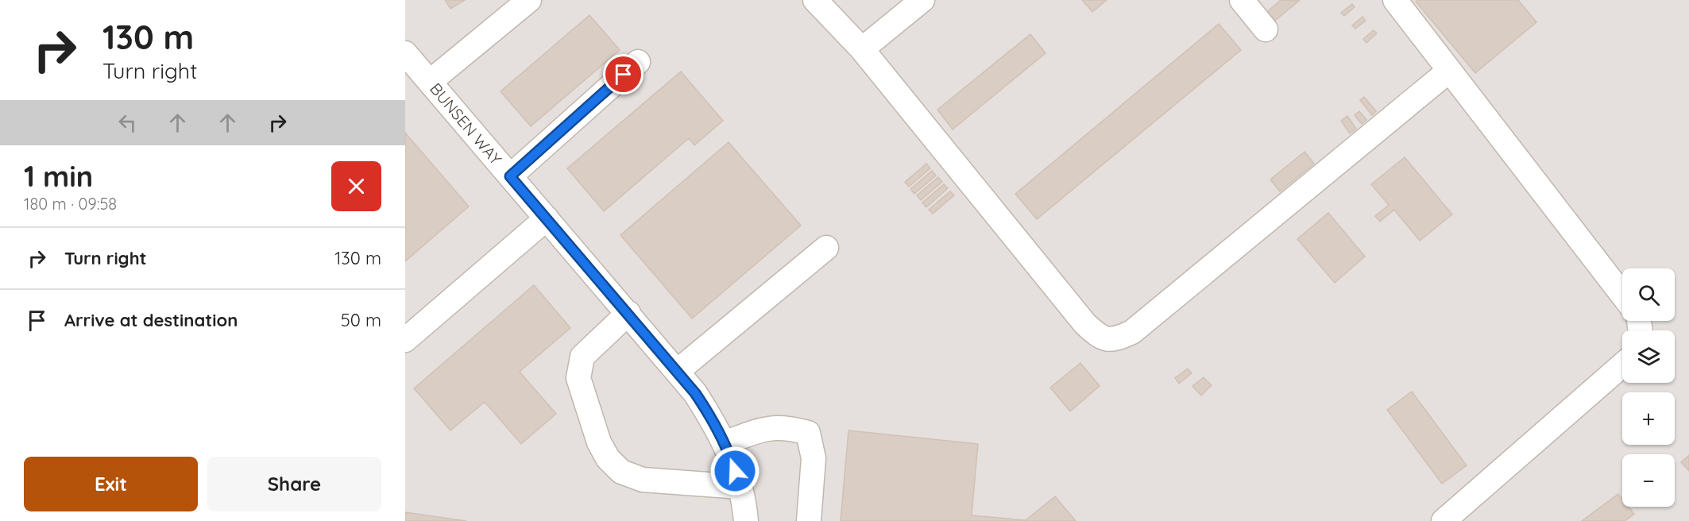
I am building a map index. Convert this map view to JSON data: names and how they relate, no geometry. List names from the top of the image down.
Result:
{
  "streets": {
    "street": ["BUNSEN WAY"]
  },
  "page": {
    "turn": ["130 m", "Turn right"],
    "heading": ["1 min", "180 m · 09:58"],
    "list": [
      {
        "name": "Turn right",
        "value": "130 m"
      },
      {
        "name": "Arrive at destination",
        "value": "50 m"
      }
    ],
    "map_buttons": ["+", "−"],
    "buttons": ["Exit", "Share"]
  }
}
